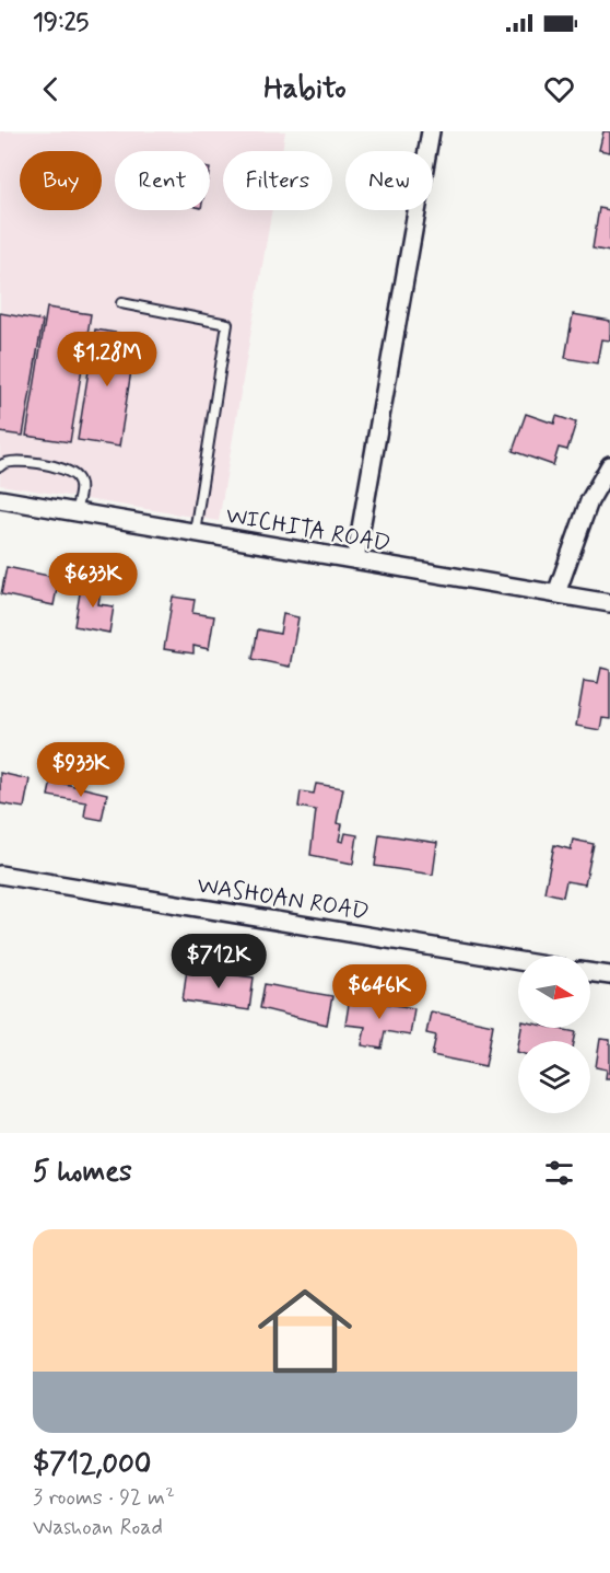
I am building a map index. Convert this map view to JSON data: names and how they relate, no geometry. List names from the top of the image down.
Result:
{
  "streets": {
    "street": ["WICHITA ROAD", "WASHOAN ROAD"]
  },
  "north": "right",
  "page": {
    "status": "19:25",
    "header": "Habito",
    "chip": [
      "Buy",
      "Rent",
      "Filters",
      "New"
    ],
    "price": [
      "$1.28M",
      "$633K",
      "$933K",
      "$712K",
      "$646K"
    ],
    "heading": "5 homes",
    "list": [
      {
        "name": "$712,000",
        "note": "3 rooms · 92 m² · Washoan Road"
      }
    ]
  }
}
